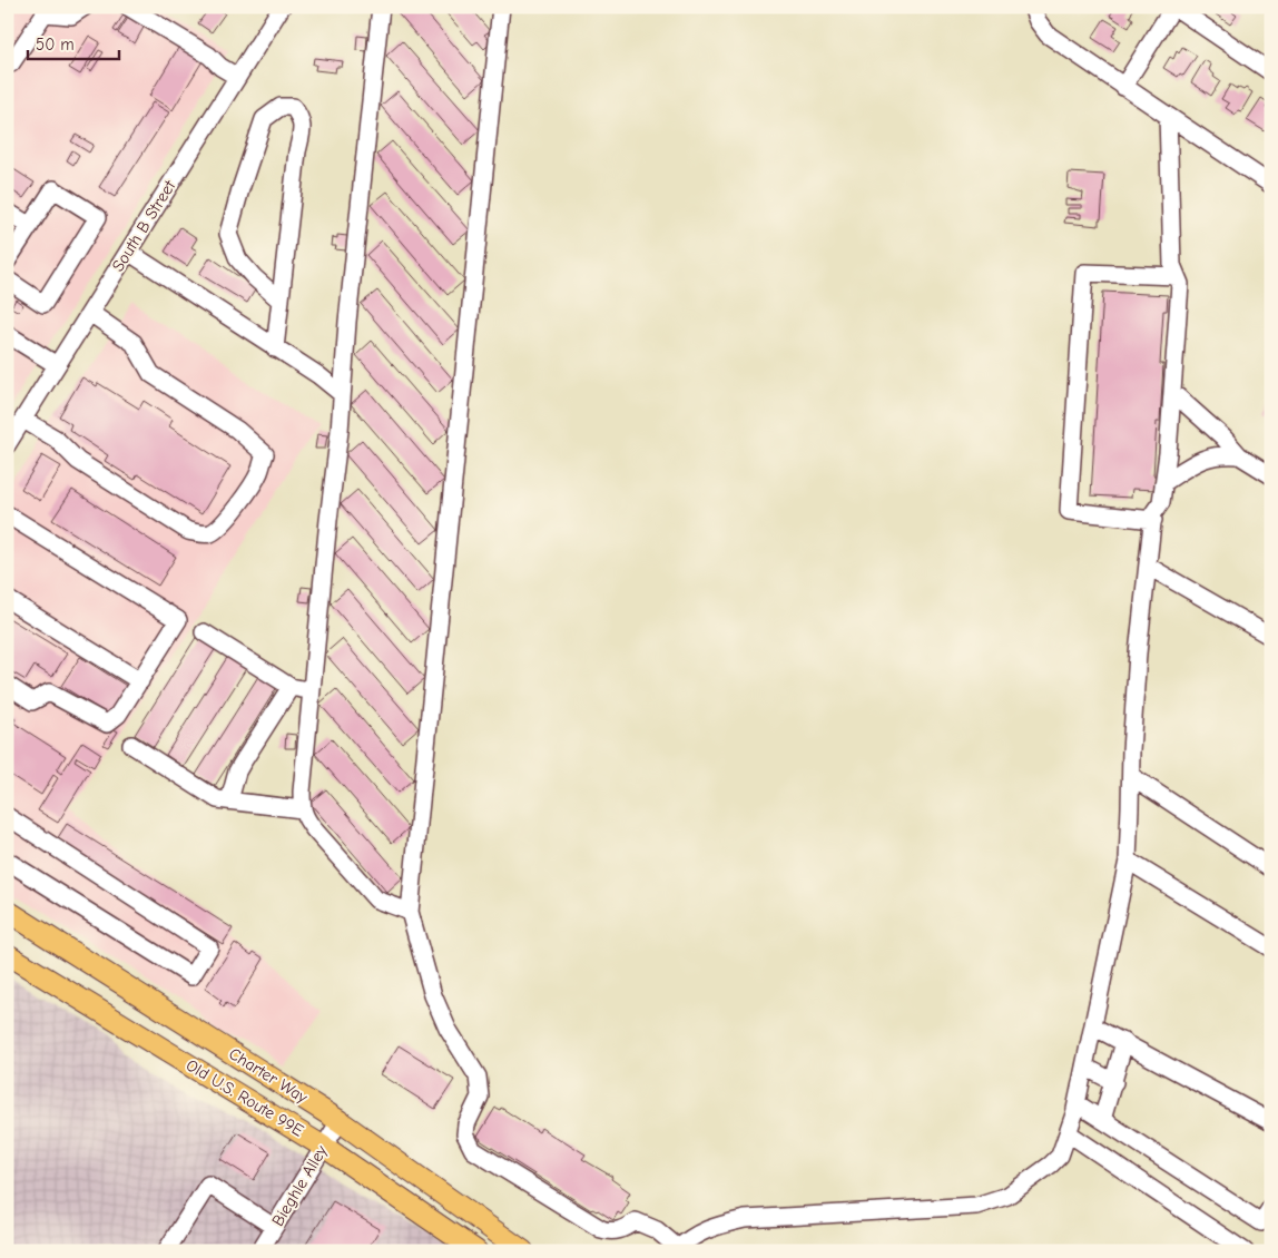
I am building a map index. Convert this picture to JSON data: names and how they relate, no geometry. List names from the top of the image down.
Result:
{
  "streets": {
    "main road": ["Charter Way", "Old U.S. Route 99E"],
    "street": ["South B Street", "Bieghle Alley"]
  },
  "crossings": [
    ["Charter Way", "Bieghle Alley"],
    ["Old U.S. Route 99E", "Bieghle Alley"]
  ],
  "scale_bar": "50 m"
}
